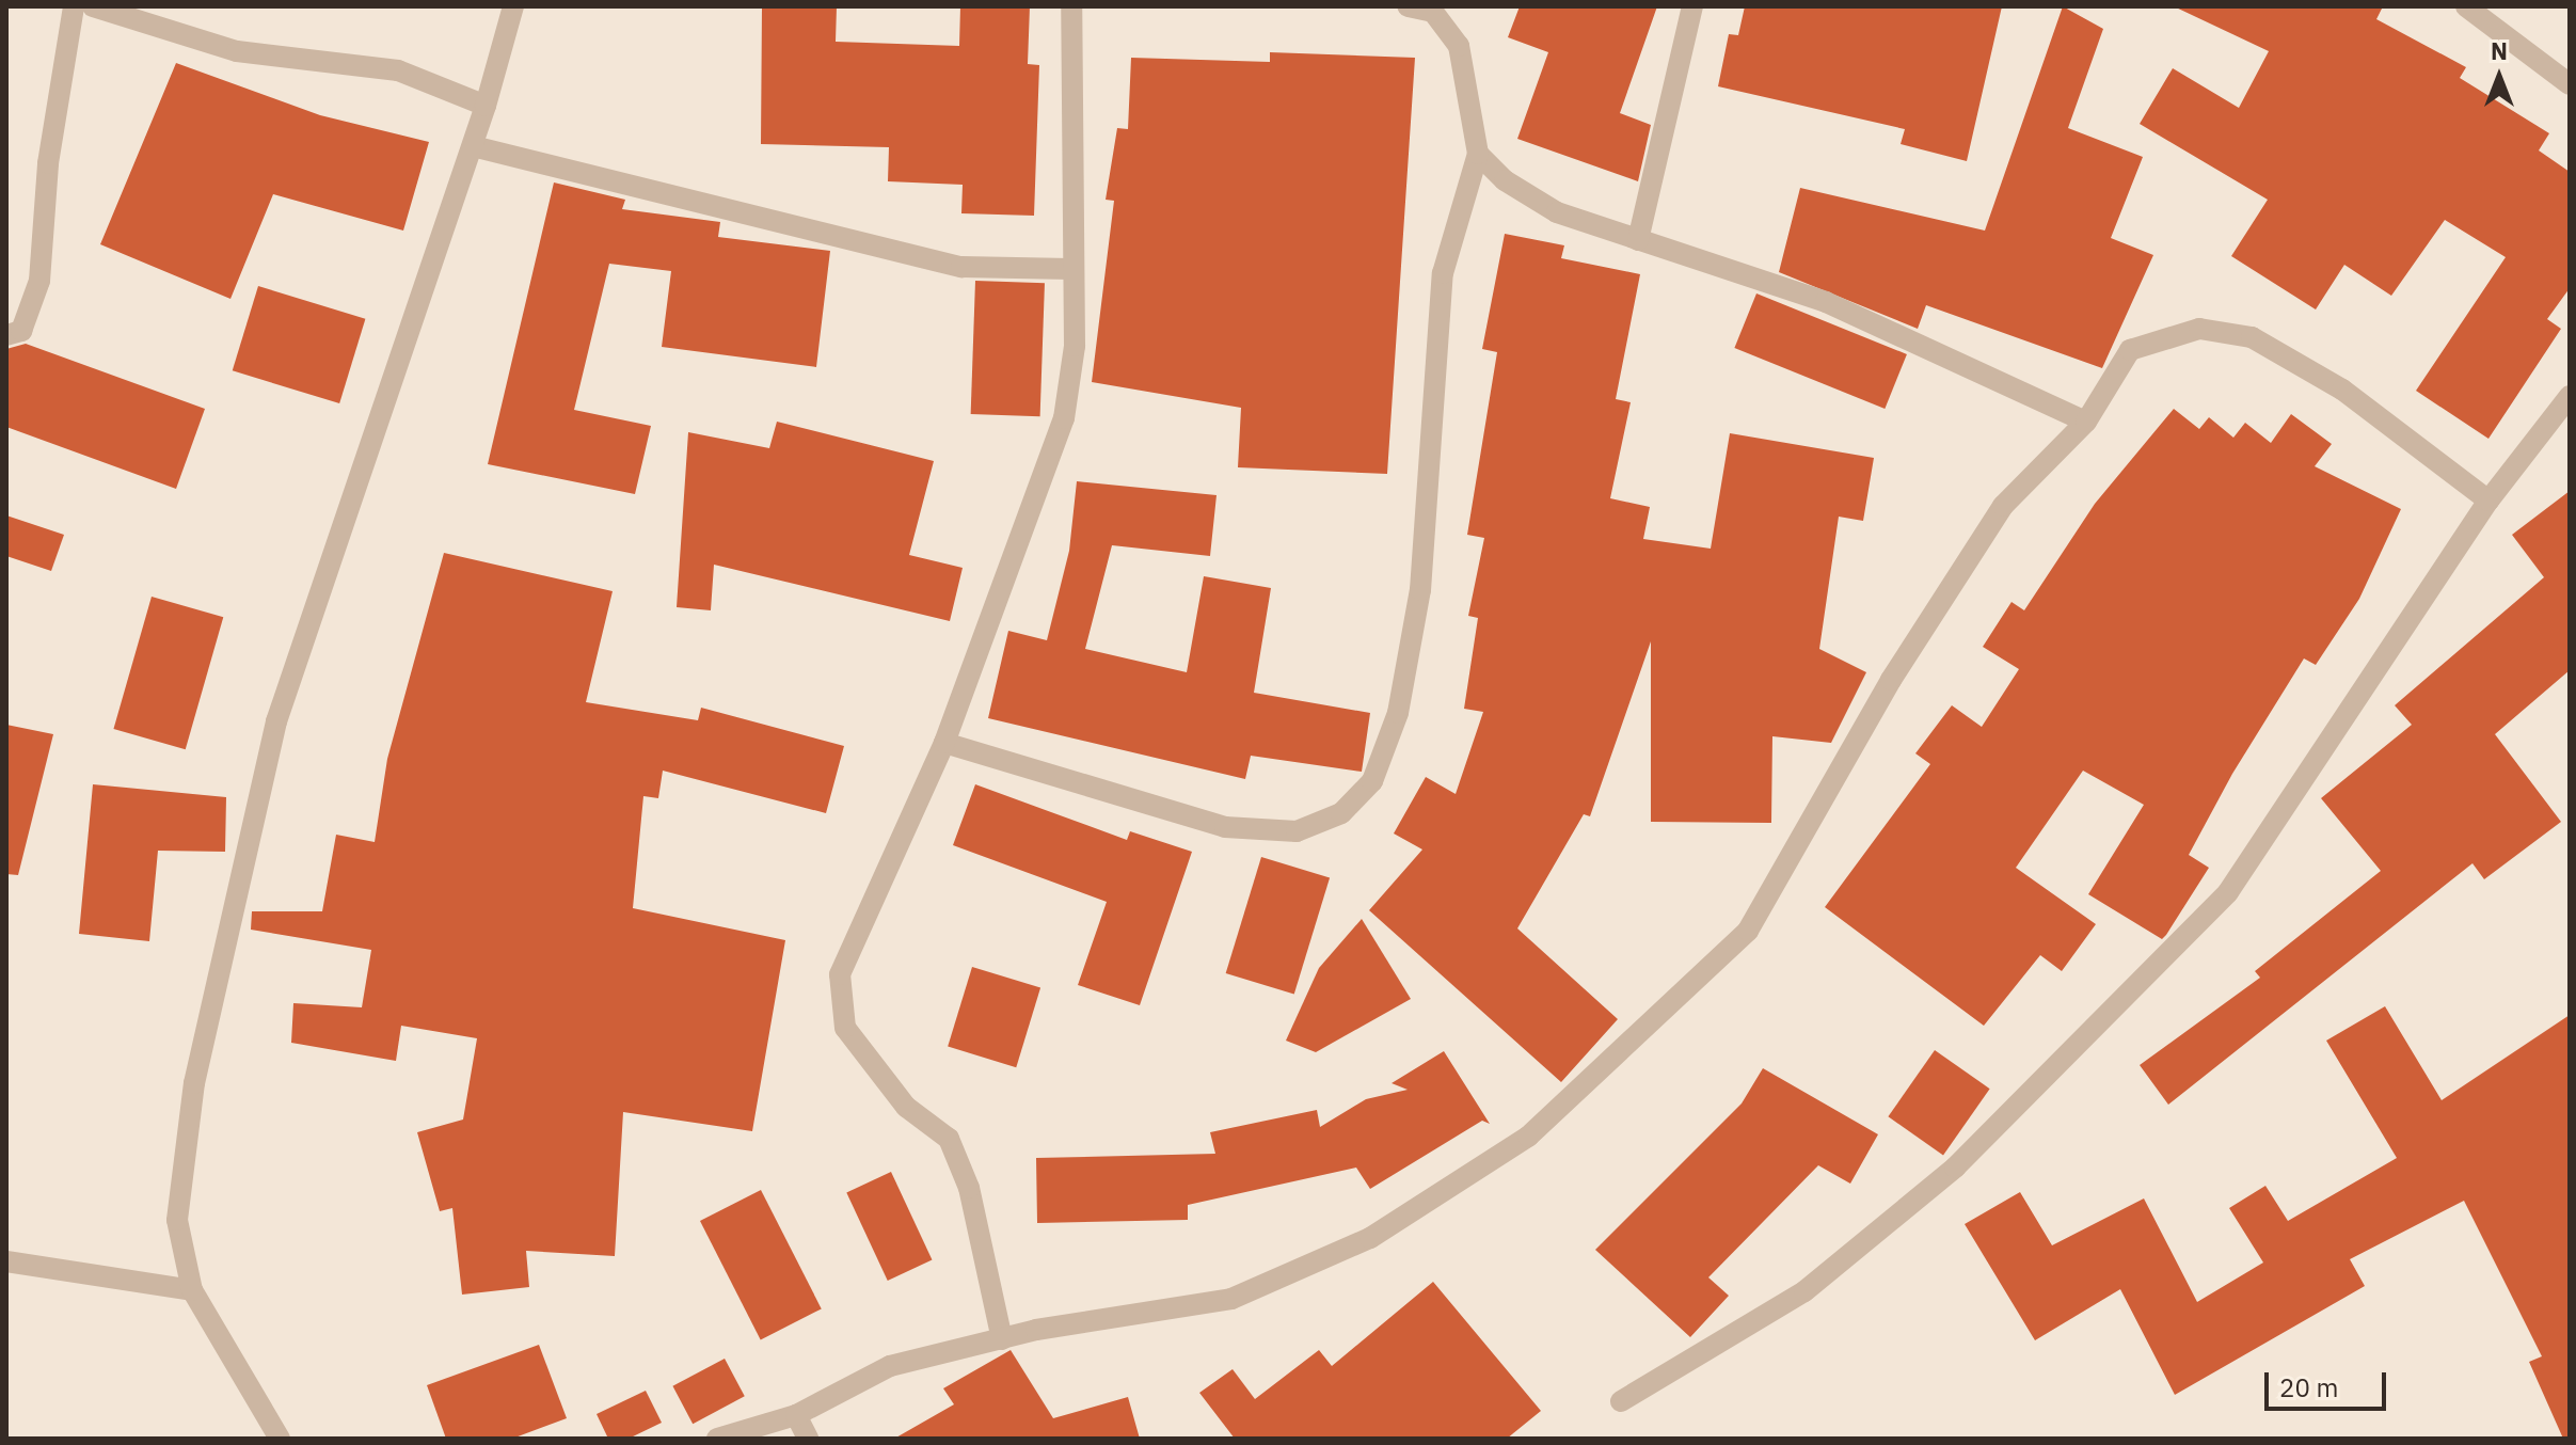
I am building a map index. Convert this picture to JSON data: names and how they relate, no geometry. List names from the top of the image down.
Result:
{
  "scale_bar": "20 m",
  "north": "top"
}
